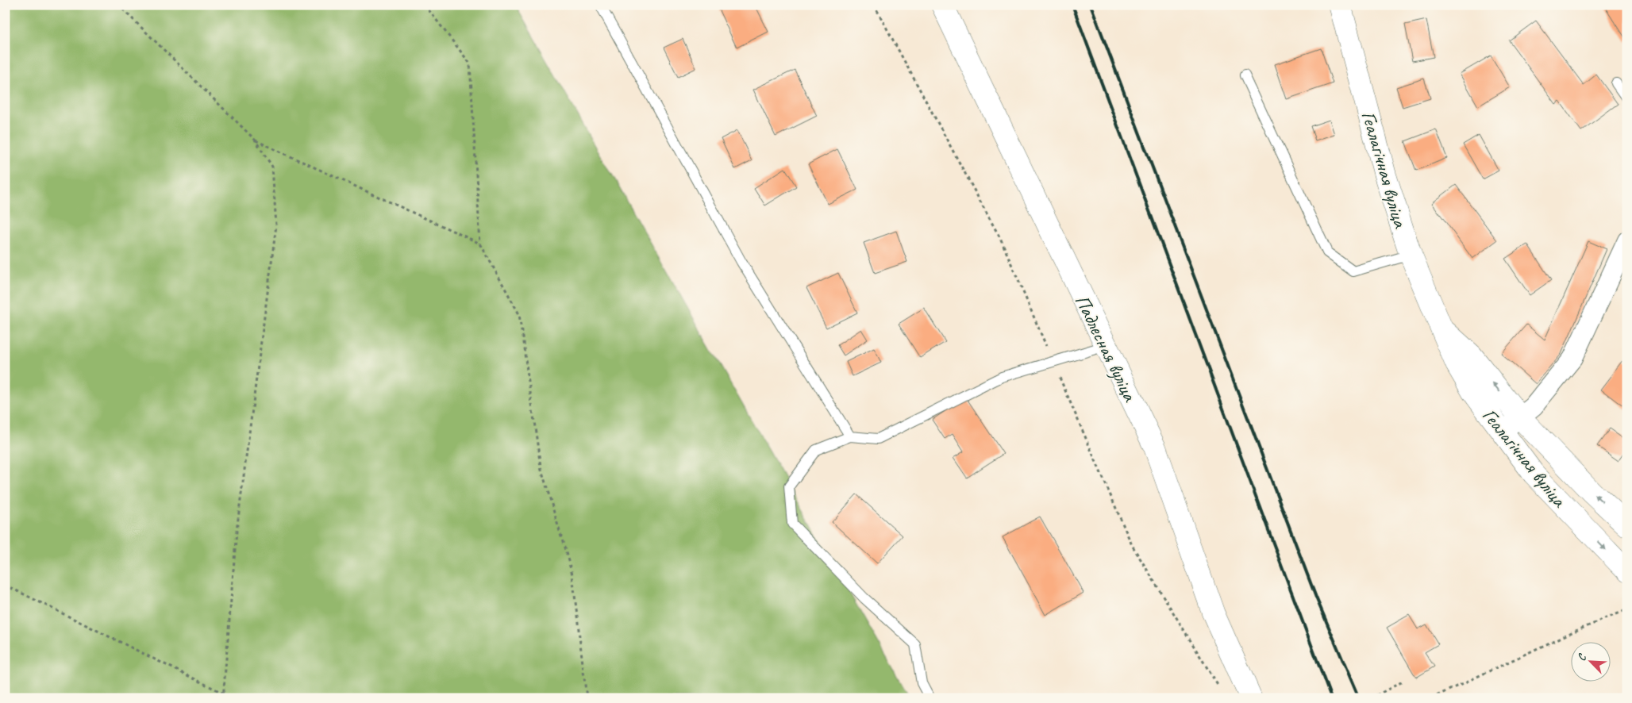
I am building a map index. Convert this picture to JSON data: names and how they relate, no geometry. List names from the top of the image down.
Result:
{
  "streets": {
    "street": ["Геалагічная вуліца", "Падлесная вуліца"]
  },
  "north": "top left"
}
